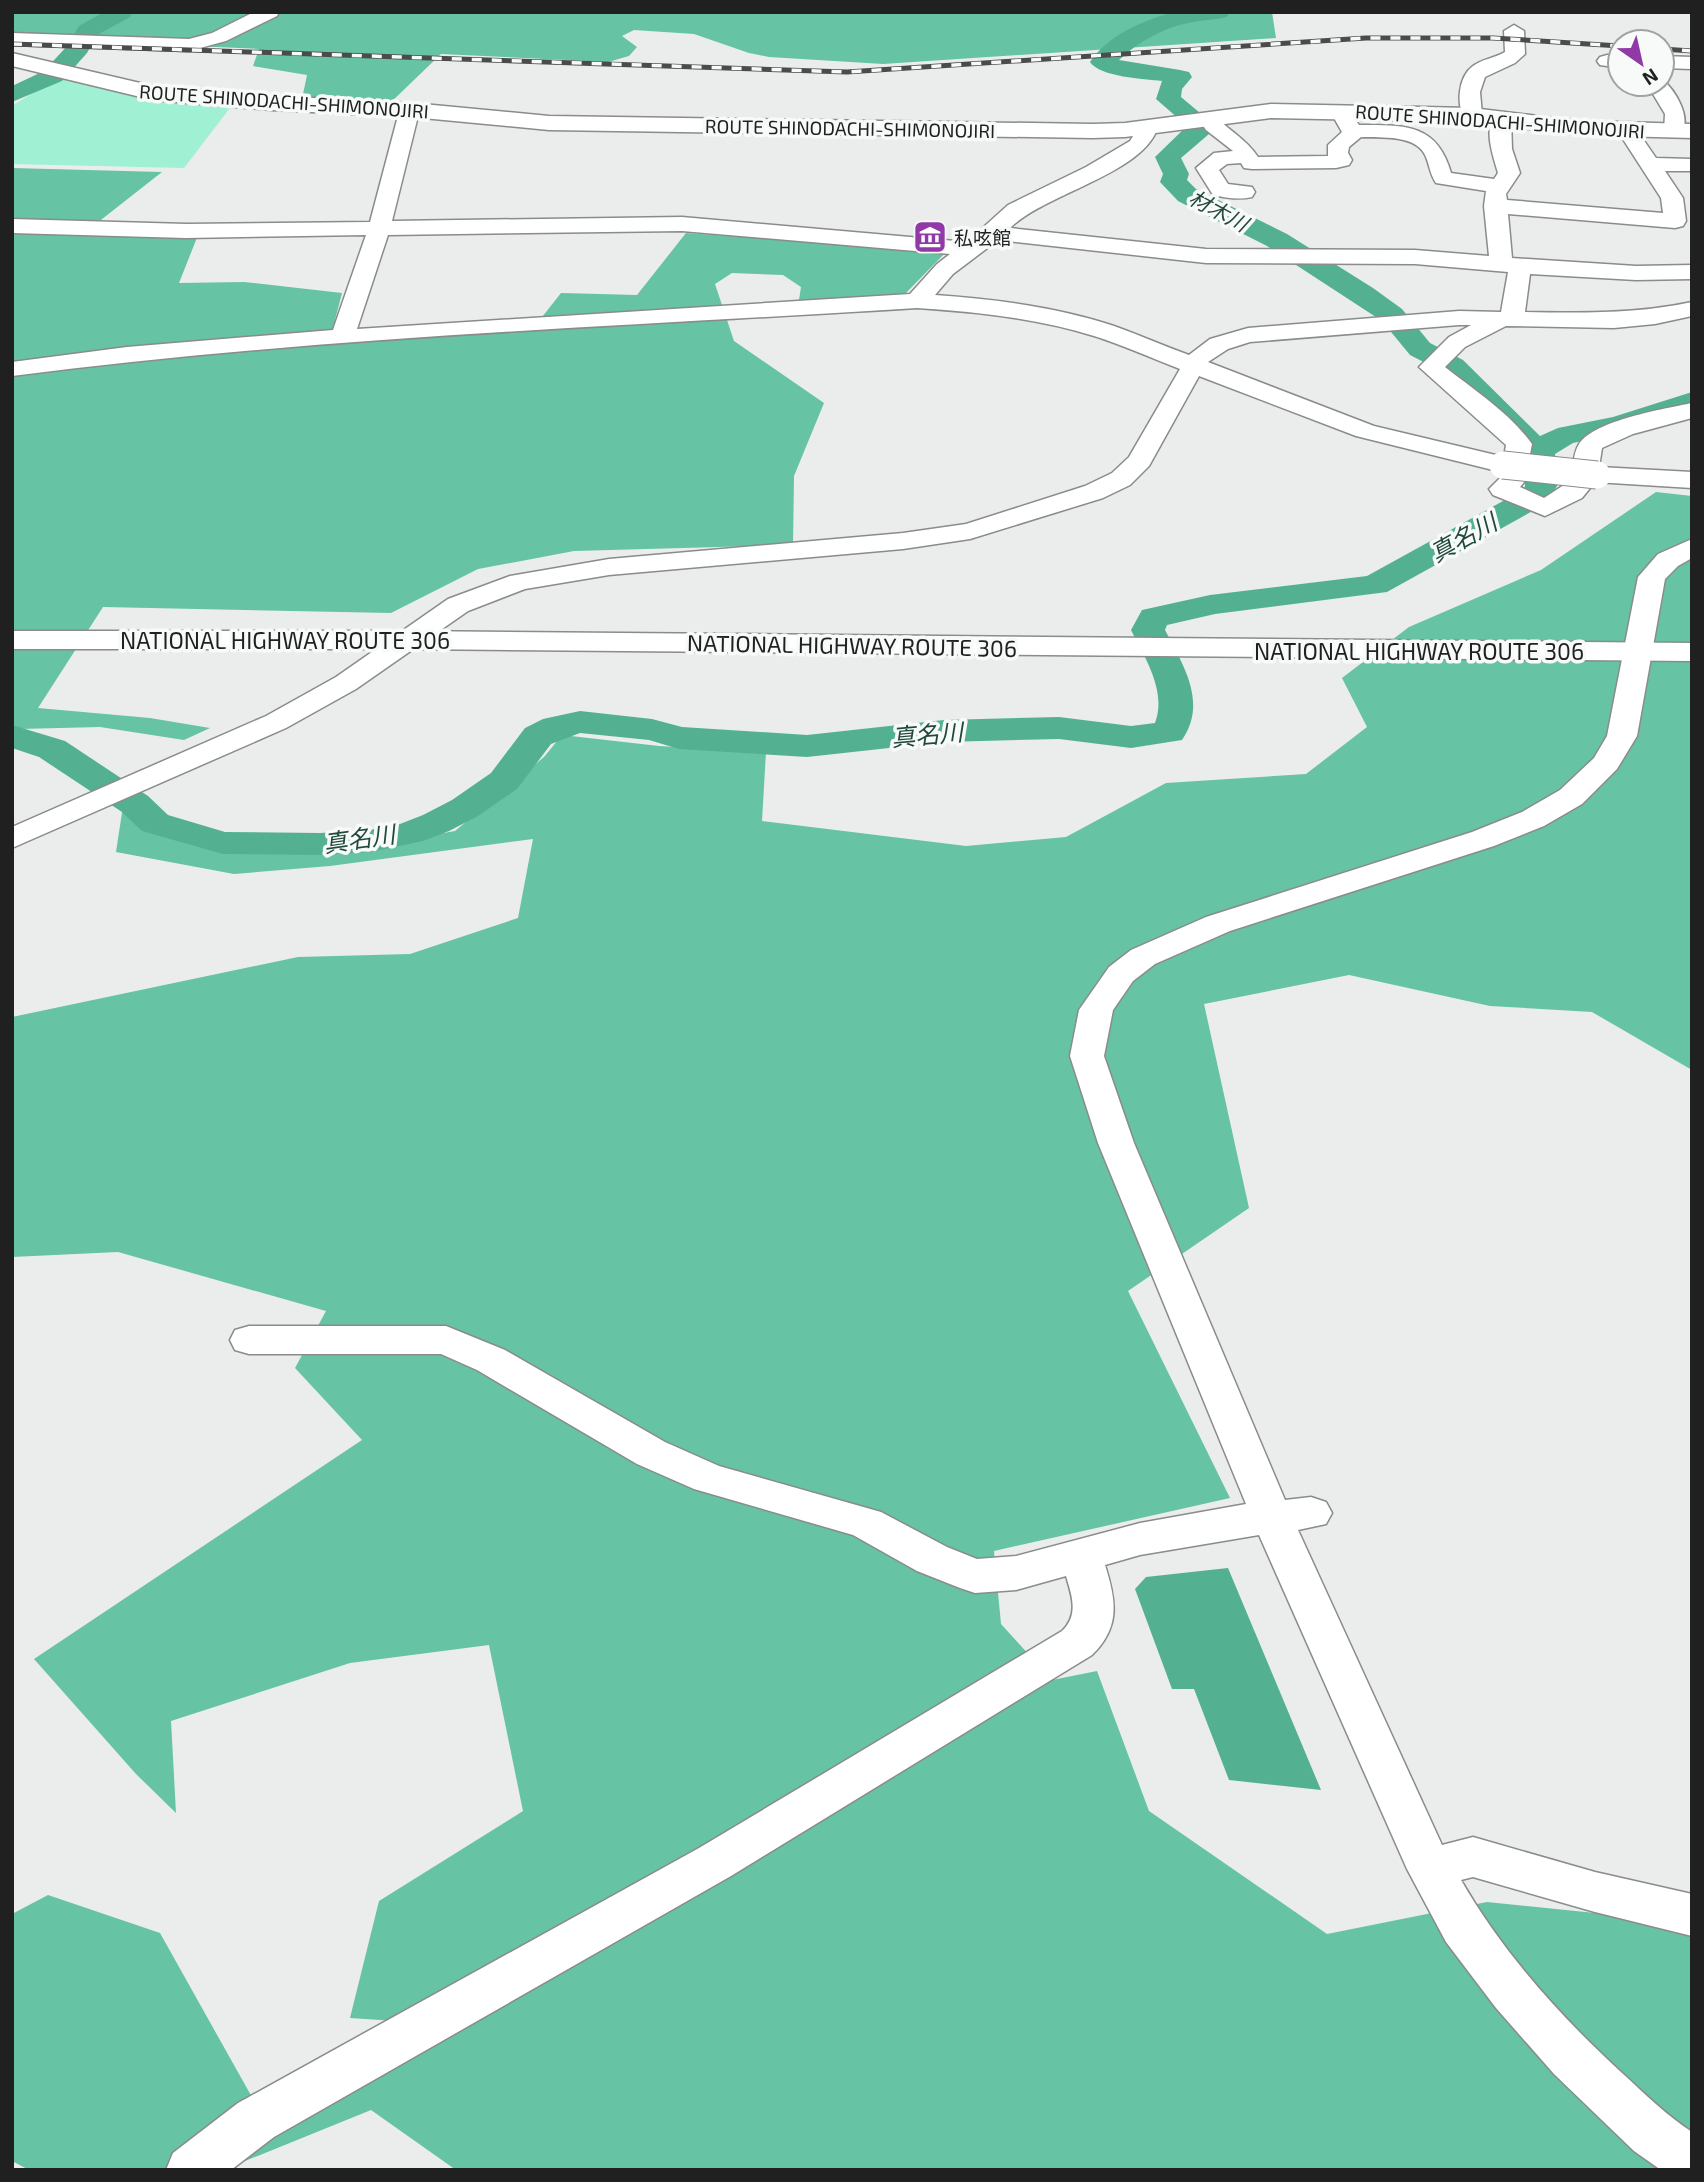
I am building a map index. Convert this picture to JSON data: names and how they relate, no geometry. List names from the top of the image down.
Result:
{
  "streets": {
    "main road": ["ROUTE SHINODACHI-SHIMONOJIRI", "NATIONAL HIGHWAY ROUTE 306"]
  },
  "water": ["材木川", "真名川"],
  "places": {
    "museum": ["私呟館"]
  },
  "north": "bottom right"
}
